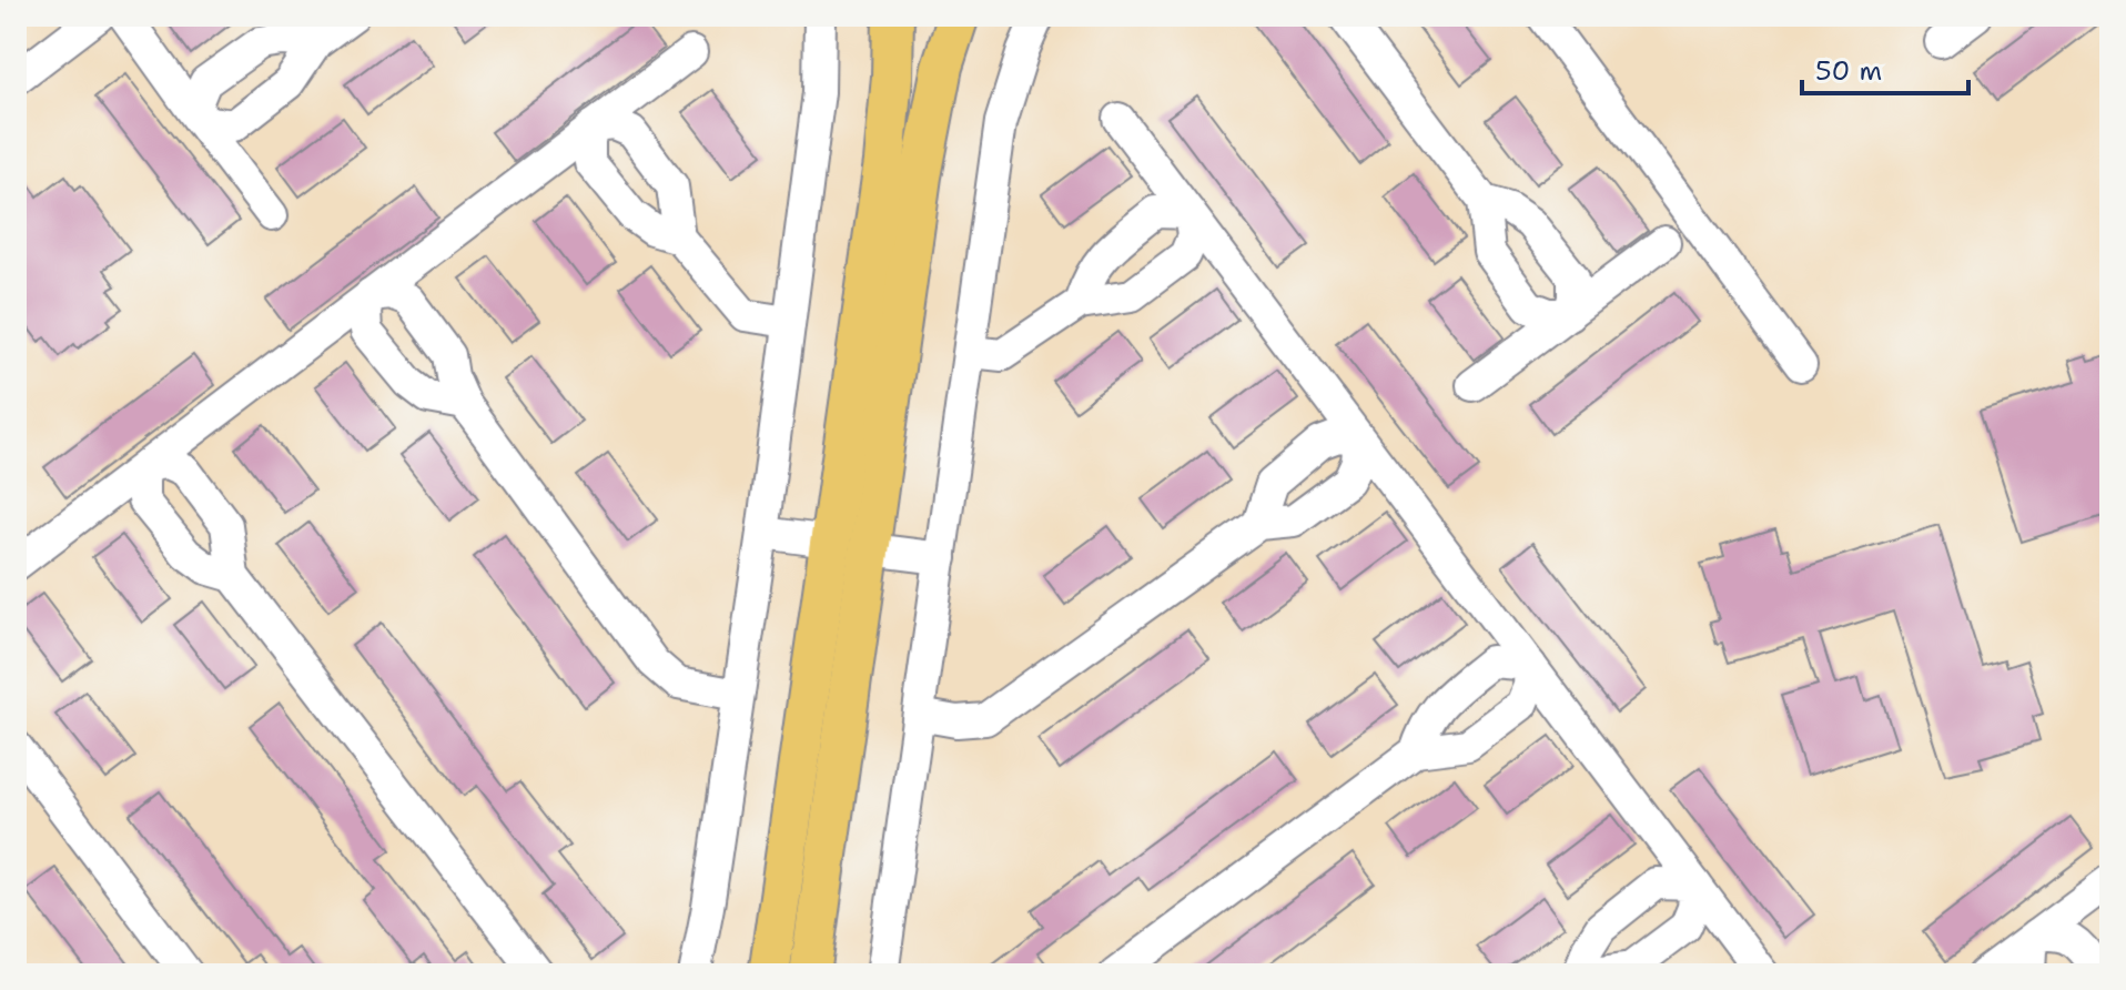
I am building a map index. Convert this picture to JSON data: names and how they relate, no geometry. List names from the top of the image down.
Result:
{
  "scale_bar": "50 m"
}
